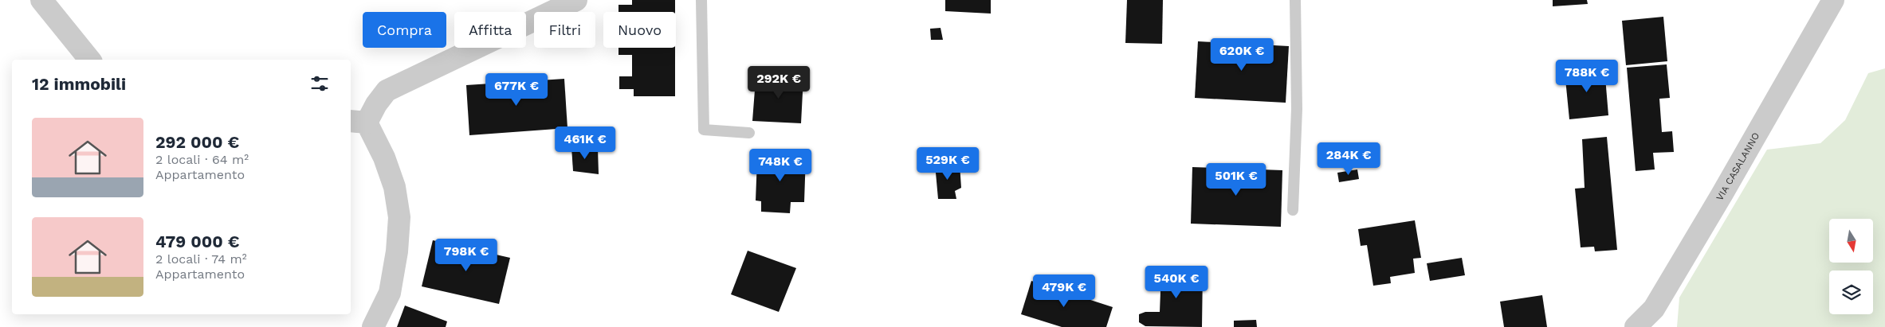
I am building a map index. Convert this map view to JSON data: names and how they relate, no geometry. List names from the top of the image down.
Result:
{
  "streets": {
    "street": ["VIA CASALANNO"]
  },
  "north": "bottom",
  "page": {
    "chip": [
      "Compra",
      "Affitta",
      "Filtri",
      "Nuovo"
    ],
    "price": [
      "620K €",
      "788K €",
      "292K €",
      "677K €",
      "461K €",
      "284K €",
      "529K €",
      "748K €",
      "501K €",
      "798K €",
      "540K €",
      "479K €"
    ],
    "heading": "12 immobili",
    "list": [
      {
        "name": "292 000 €",
        "note": "2 locali · 64 m² · Appartamento"
      },
      {
        "name": "479 000 €",
        "note": "2 locali · 74 m² · Appartamento"
      }
    ]
  }
}
